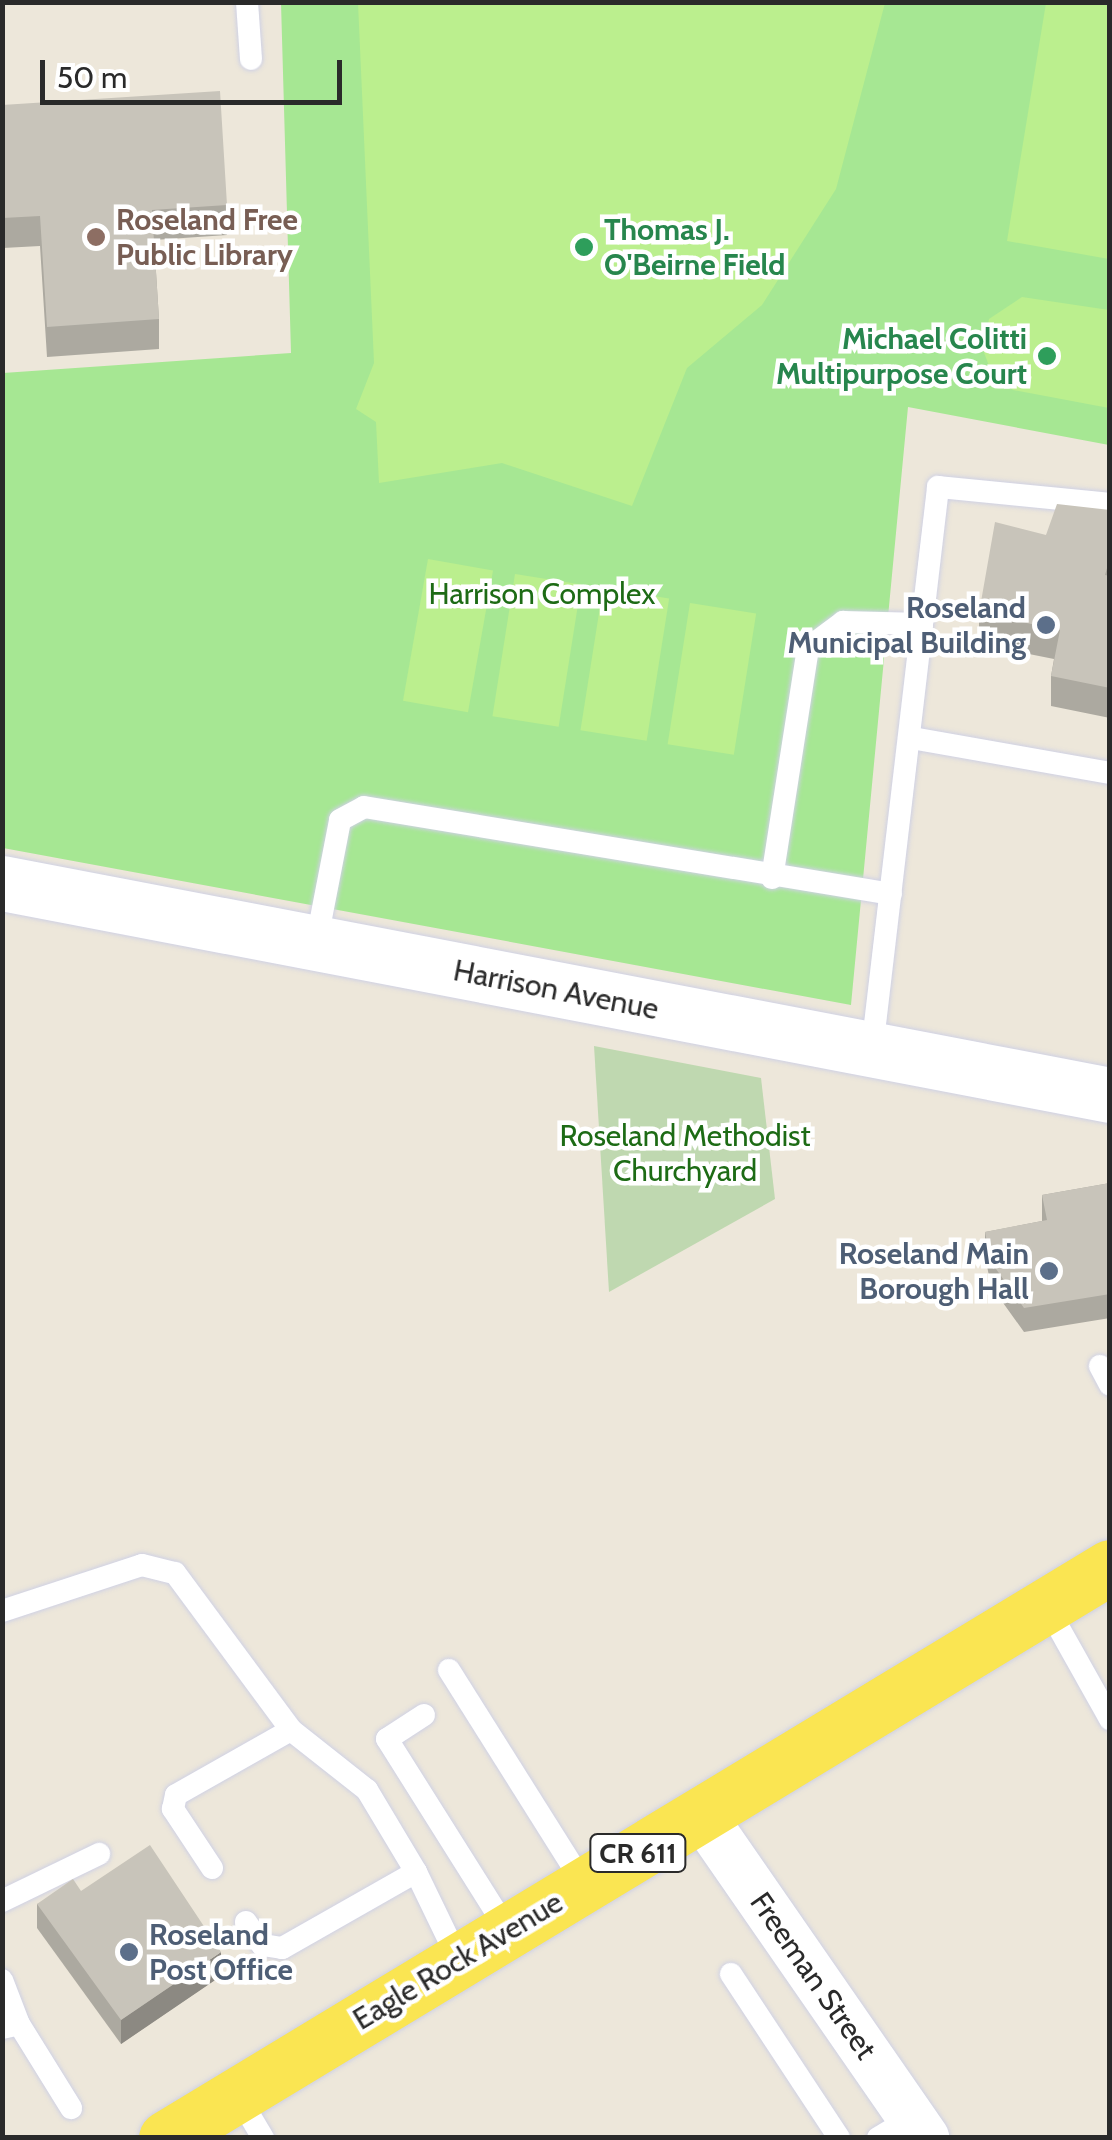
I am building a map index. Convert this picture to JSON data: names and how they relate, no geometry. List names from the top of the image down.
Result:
{
  "streets": {
    "main road": ["CR 611", "Eagle Rock Avenue"],
    "street": ["Harrison Avenue", "Freeman Street"]
  },
  "crossings": [
    ["Eagle Rock Avenue", "Freeman Street"]
  ],
  "parks": ["Harrison Complex", "Roseland Methodist Churchyard"],
  "places": [
    "Roseland Free Public Library",
    "Thomas J. O'Beirne Field",
    "Michael Colitti Multipurpose Court",
    "Roseland Municipal Building",
    "Roseland Main Borough Hall",
    "Roseland Post Office"
  ],
  "scale_bar": "50 m"
}
